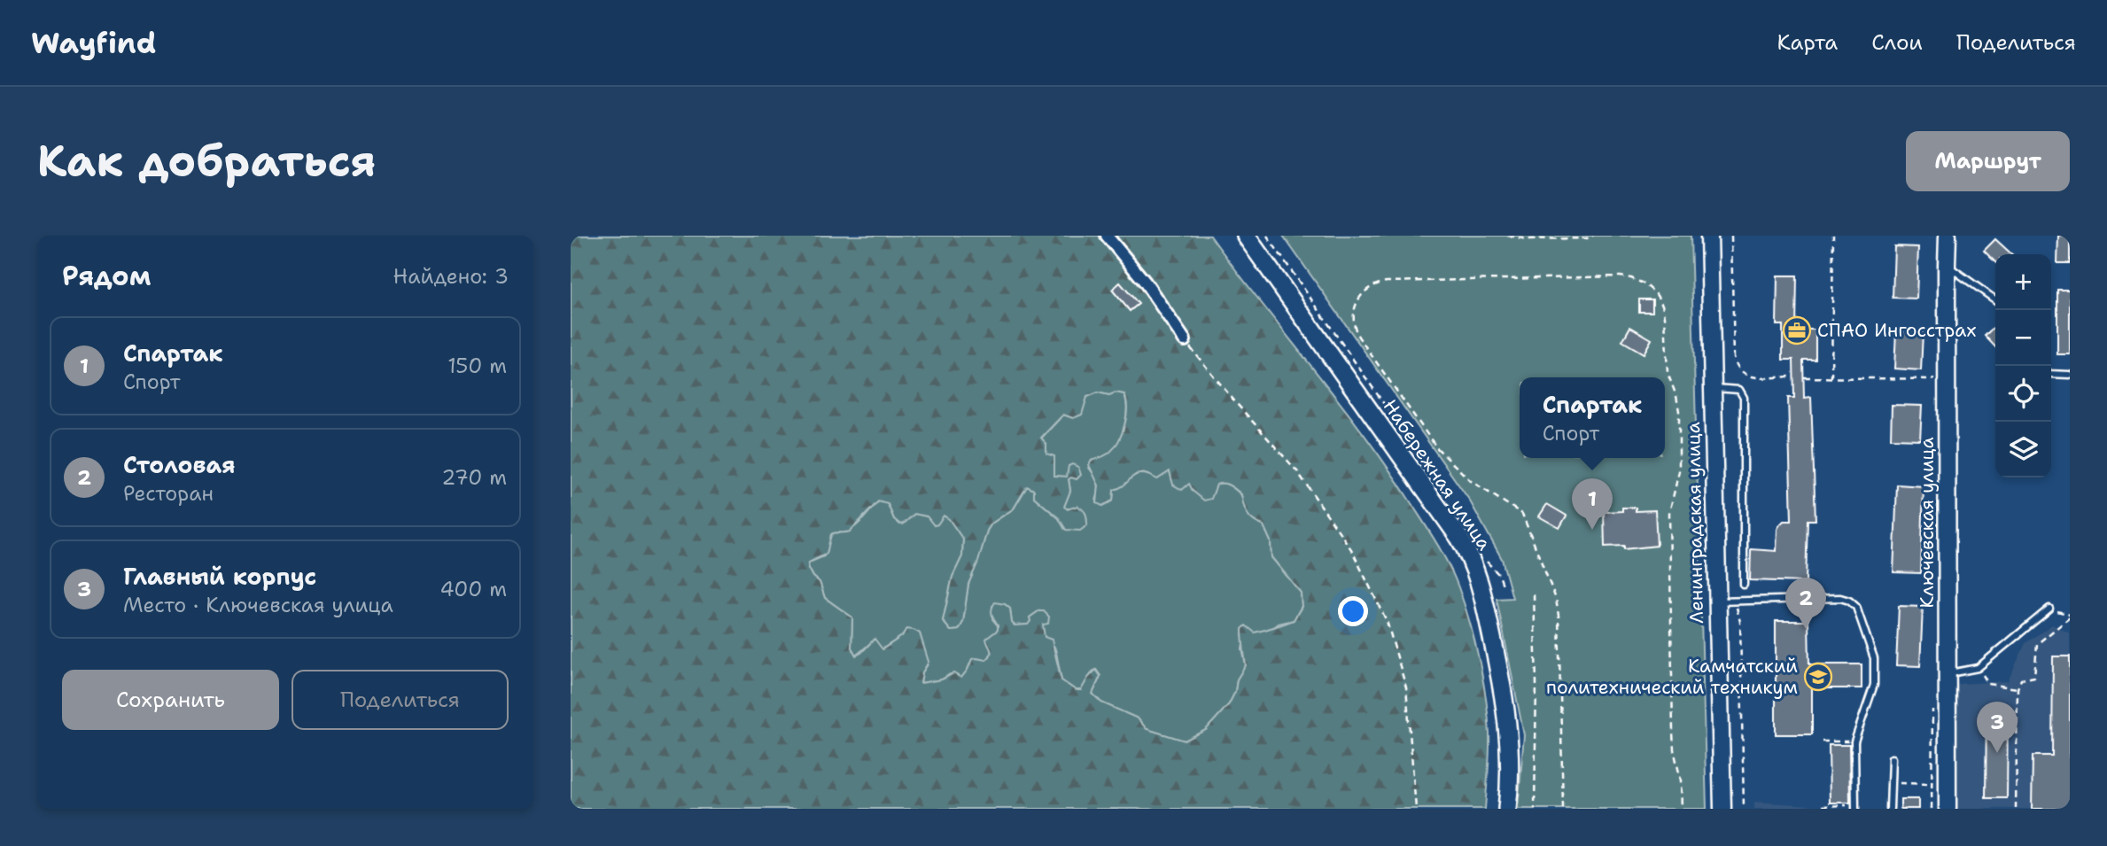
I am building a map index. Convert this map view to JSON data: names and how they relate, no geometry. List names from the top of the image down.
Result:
{
  "streets": {
    "main road": ["Набережная улица", "Ленинградская улица", "Ключевская улица"]
  },
  "places": {
    "office": ["СПАО Ингосстрах"],
    "school or university": ["Камчатский политехнический техникум"]
  },
  "page": {
    "header": "Wayfind",
    "nav": ["Карта", "Слои", "Поделиться"],
    "buttons": [
      "Маршрут",
      ["Сохранить", "Поделиться"]
    ],
    "title": "Как добраться",
    "heading": ["Рядом", "Найдено: 3"],
    "map_buttons": ["+", "−"],
    "list": [
      {
        "mark": "1",
        "name": "Спартак",
        "note": "Спорт",
        "value": "150 m"
      },
      {
        "mark": "2",
        "name": "Столовая",
        "note": "Ресторан",
        "value": "270 m"
      },
      {
        "mark": "3",
        "name": "Главный корпус",
        "note": "Место · Ключевская улица",
        "value": "400 m"
      }
    ],
    "popup": ["Спартак", "Спорт"],
    "pins": ["1", "2", "3"]
  }
}
